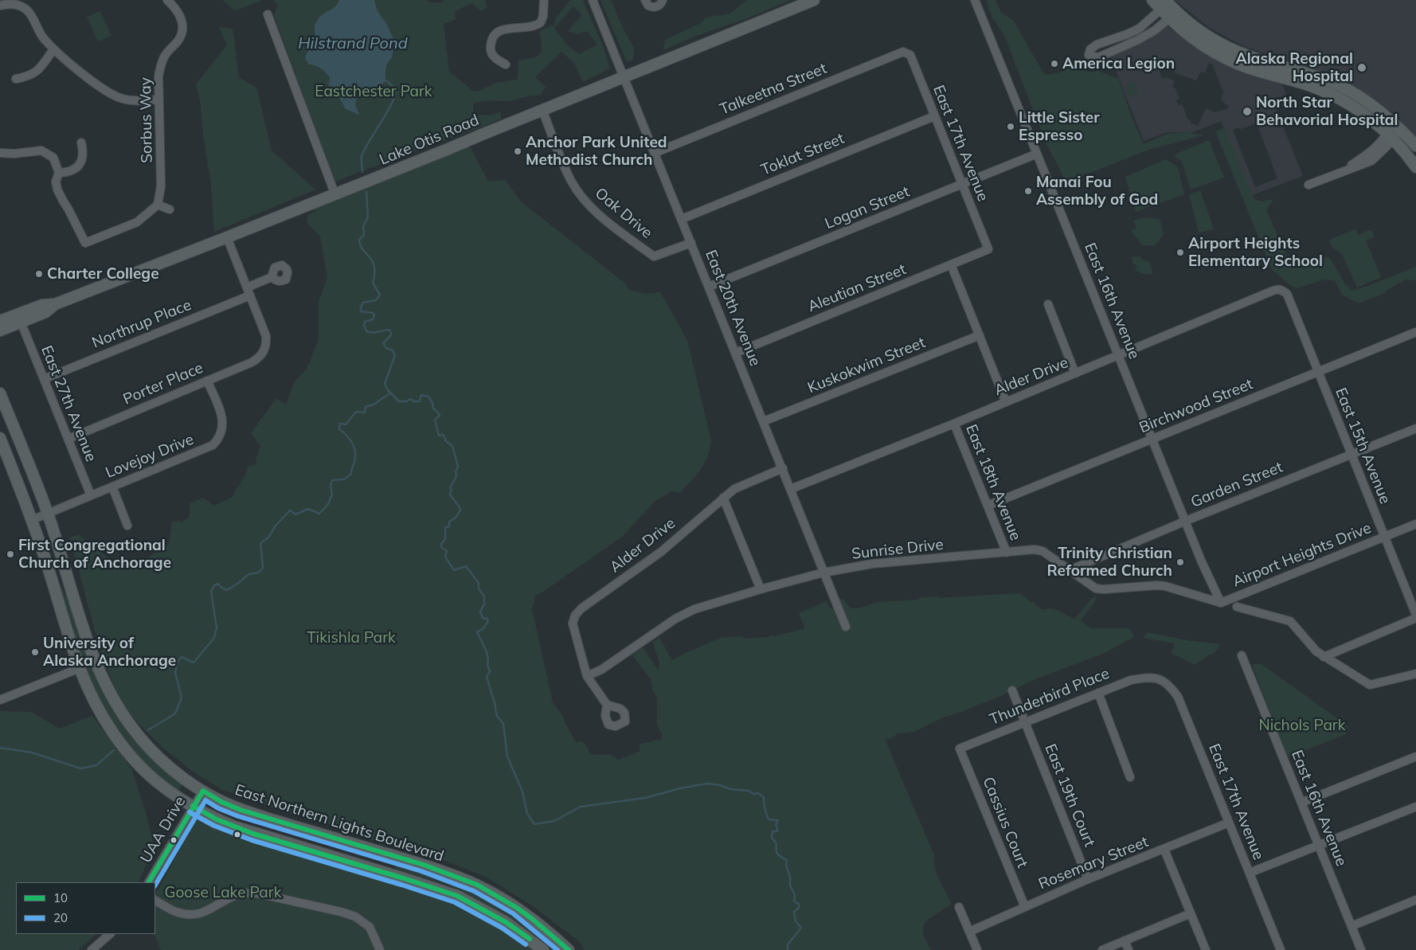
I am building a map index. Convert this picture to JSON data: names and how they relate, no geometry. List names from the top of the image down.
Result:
{
  "streets": {
    "main road": ["Lake Otis Road", "East Northern Lights Boulevard"],
    "street": [
      "Talkeetna Street",
      "Sorbus Way",
      "East 17th Avenue",
      "Toklat Street",
      "Logan Street",
      "Oak Drive",
      "Aleutian Street",
      "East 16th Avenue",
      "East 20th Avenue",
      "Northrup Place",
      "Kuskokwim Street",
      "Alder Drive",
      "Porter Place",
      "East 27th Avenue",
      "Birchwood Street",
      "East 15th Avenue",
      "Lovejoy Drive",
      "East 18th Avenue",
      "Garden Street",
      "Sunrise Drive",
      "Airport Heights Drive",
      "Thunderbird Place",
      "East 19th Court",
      "Cassius Court",
      "UAA Drive",
      "Rosemary Street"
    ]
  },
  "crossings": [
    ["Talkeetna Street", "East 17th Avenue"],
    ["Talkeetna Street", "East 20th Avenue"],
    ["Lake Otis Road", "Oak Drive"],
    ["Lake Otis Road", "East 20th Avenue"],
    ["Lake Otis Road", "East 27th Avenue"],
    ["East 17th Avenue", "Toklat Street"],
    ["East 17th Avenue", "Logan Street"],
    ["East 17th Avenue", "Aleutian Street"],
    ["East 17th Avenue", "Thunderbird Place"],
    ["East 17th Avenue", "Rosemary Street"],
    ["Toklat Street", "East 20th Avenue"],
    ["Logan Street", "East 16th Avenue"],
    ["Logan Street", "East 20th Avenue"],
    ["Oak Drive", "East 20th Avenue"],
    ["Aleutian Street", "East 20th Avenue"],
    ["East 16th Avenue", "Alder Drive"],
    ["East 16th Avenue", "Birchwood Street"],
    ["East 16th Avenue", "Garden Street"],
    ["East 16th Avenue", "Sunrise Drive"],
    ["East 16th Avenue", "Airport Heights Drive"],
    ["East 20th Avenue", "Kuskokwim Street"],
    ["East 20th Avenue", "Alder Drive"],
    ["East 20th Avenue", "Sunrise Drive"],
    ["Northrup Place", "Porter Place"],
    ["Northrup Place", "East 27th Avenue"],
    ["Alder Drive", "East 15th Avenue"],
    ["Alder Drive", "East 18th Avenue"],
    ["Alder Drive", "Sunrise Drive"],
    ["Porter Place", "East 27th Avenue"],
    ["Porter Place", "Lovejoy Drive"],
    ["East 27th Avenue", "Lovejoy Drive"],
    ["Birchwood Street", "East 15th Avenue"],
    ["Birchwood Street", "East 18th Avenue"],
    ["East 15th Avenue", "Garden Street"],
    ["East 15th Avenue", "Airport Heights Drive"],
    ["Lovejoy Drive", "East Northern Lights Boulevard"],
    ["East 18th Avenue", "Sunrise Drive"],
    ["Garden Street", "Sunrise Drive"],
    ["Sunrise Drive", "Airport Heights Drive"],
    ["Thunderbird Place", "East 19th Court"],
    ["Thunderbird Place", "Cassius Court"],
    ["East 19th Court", "Rosemary Street"],
    ["Cassius Court", "Rosemary Street"],
    ["East Northern Lights Boulevard", "UAA Drive"]
  ],
  "water": ["Hilstrand Pond"],
  "parks": [
    "Eastchester Park",
    "Tikishla Park",
    "Nichols Park",
    "Goose Lake Park"
  ],
  "places": [
    "America Legion",
    "Alaska Regional Hospital",
    "North Star Behavorial Hospital",
    "Little Sister Espresso",
    "Anchor Park United Methodist Church",
    "Manai Fou Assembly of God",
    "Airport Heights Elementary School",
    "Charter College",
    "First Congregational Church of Anchorage",
    "Trinity Christian Reformed Church",
    "University of Alaska Anchorage"
  ],
  "lines": ["transit line 10", "transit line 20"],
  "legend": ["10", "20"]
}
